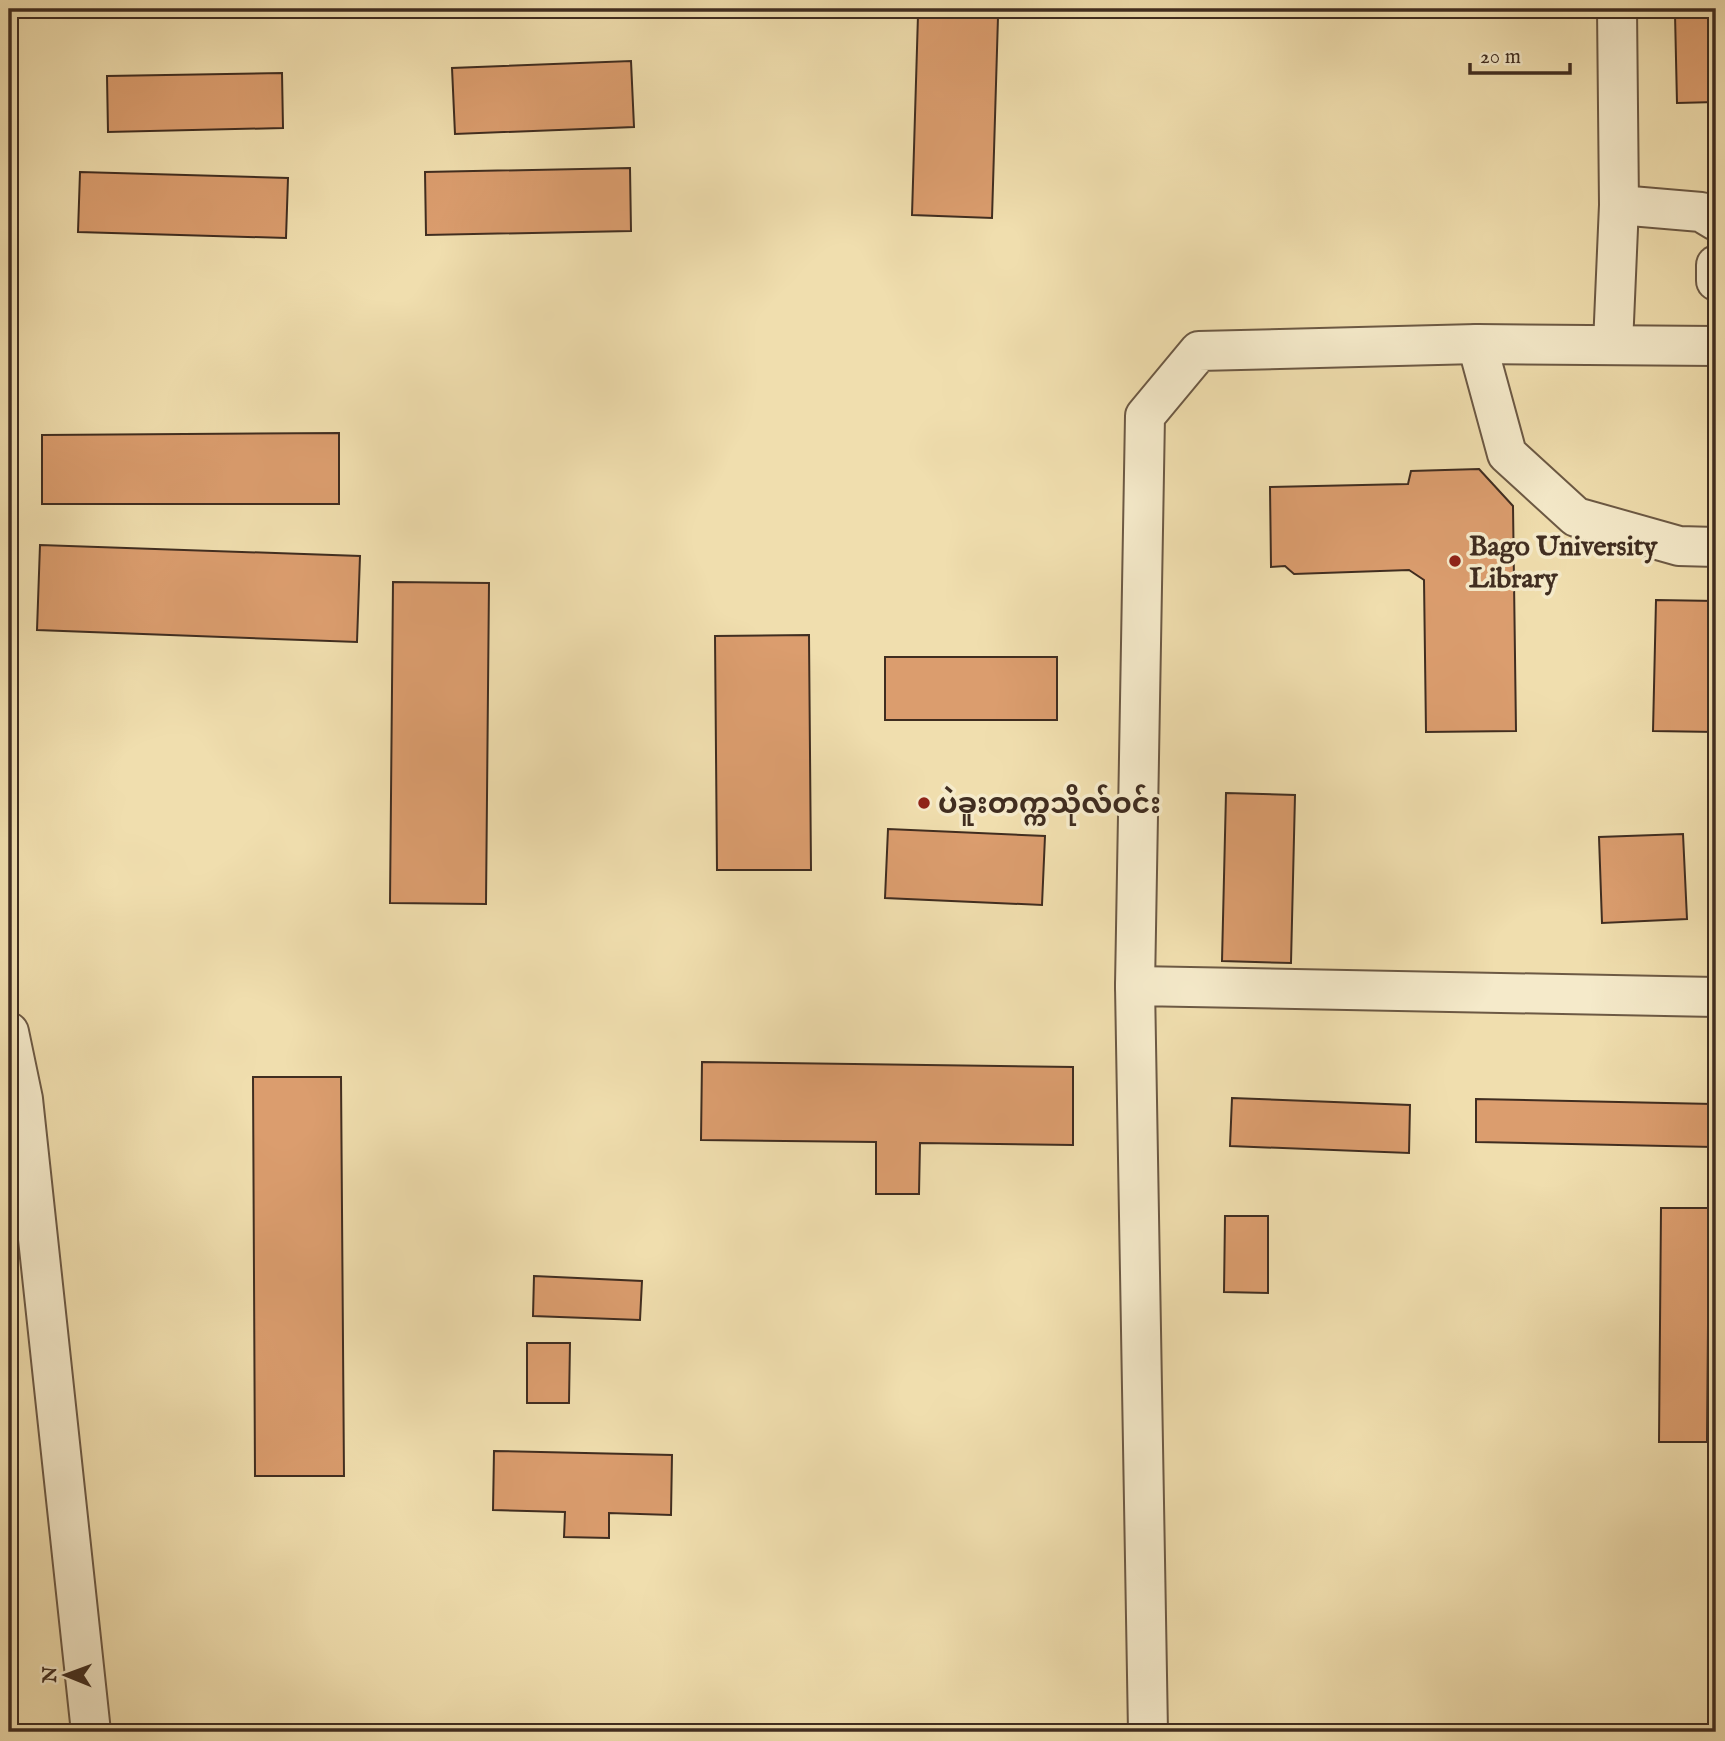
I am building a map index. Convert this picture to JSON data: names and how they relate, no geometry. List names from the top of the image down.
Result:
{
  "places": ["Bago University Library", "ပဲခူးတက္ကသိုလ်ဝင်း"],
  "scale_bar": "20 m",
  "north": "left"
}
